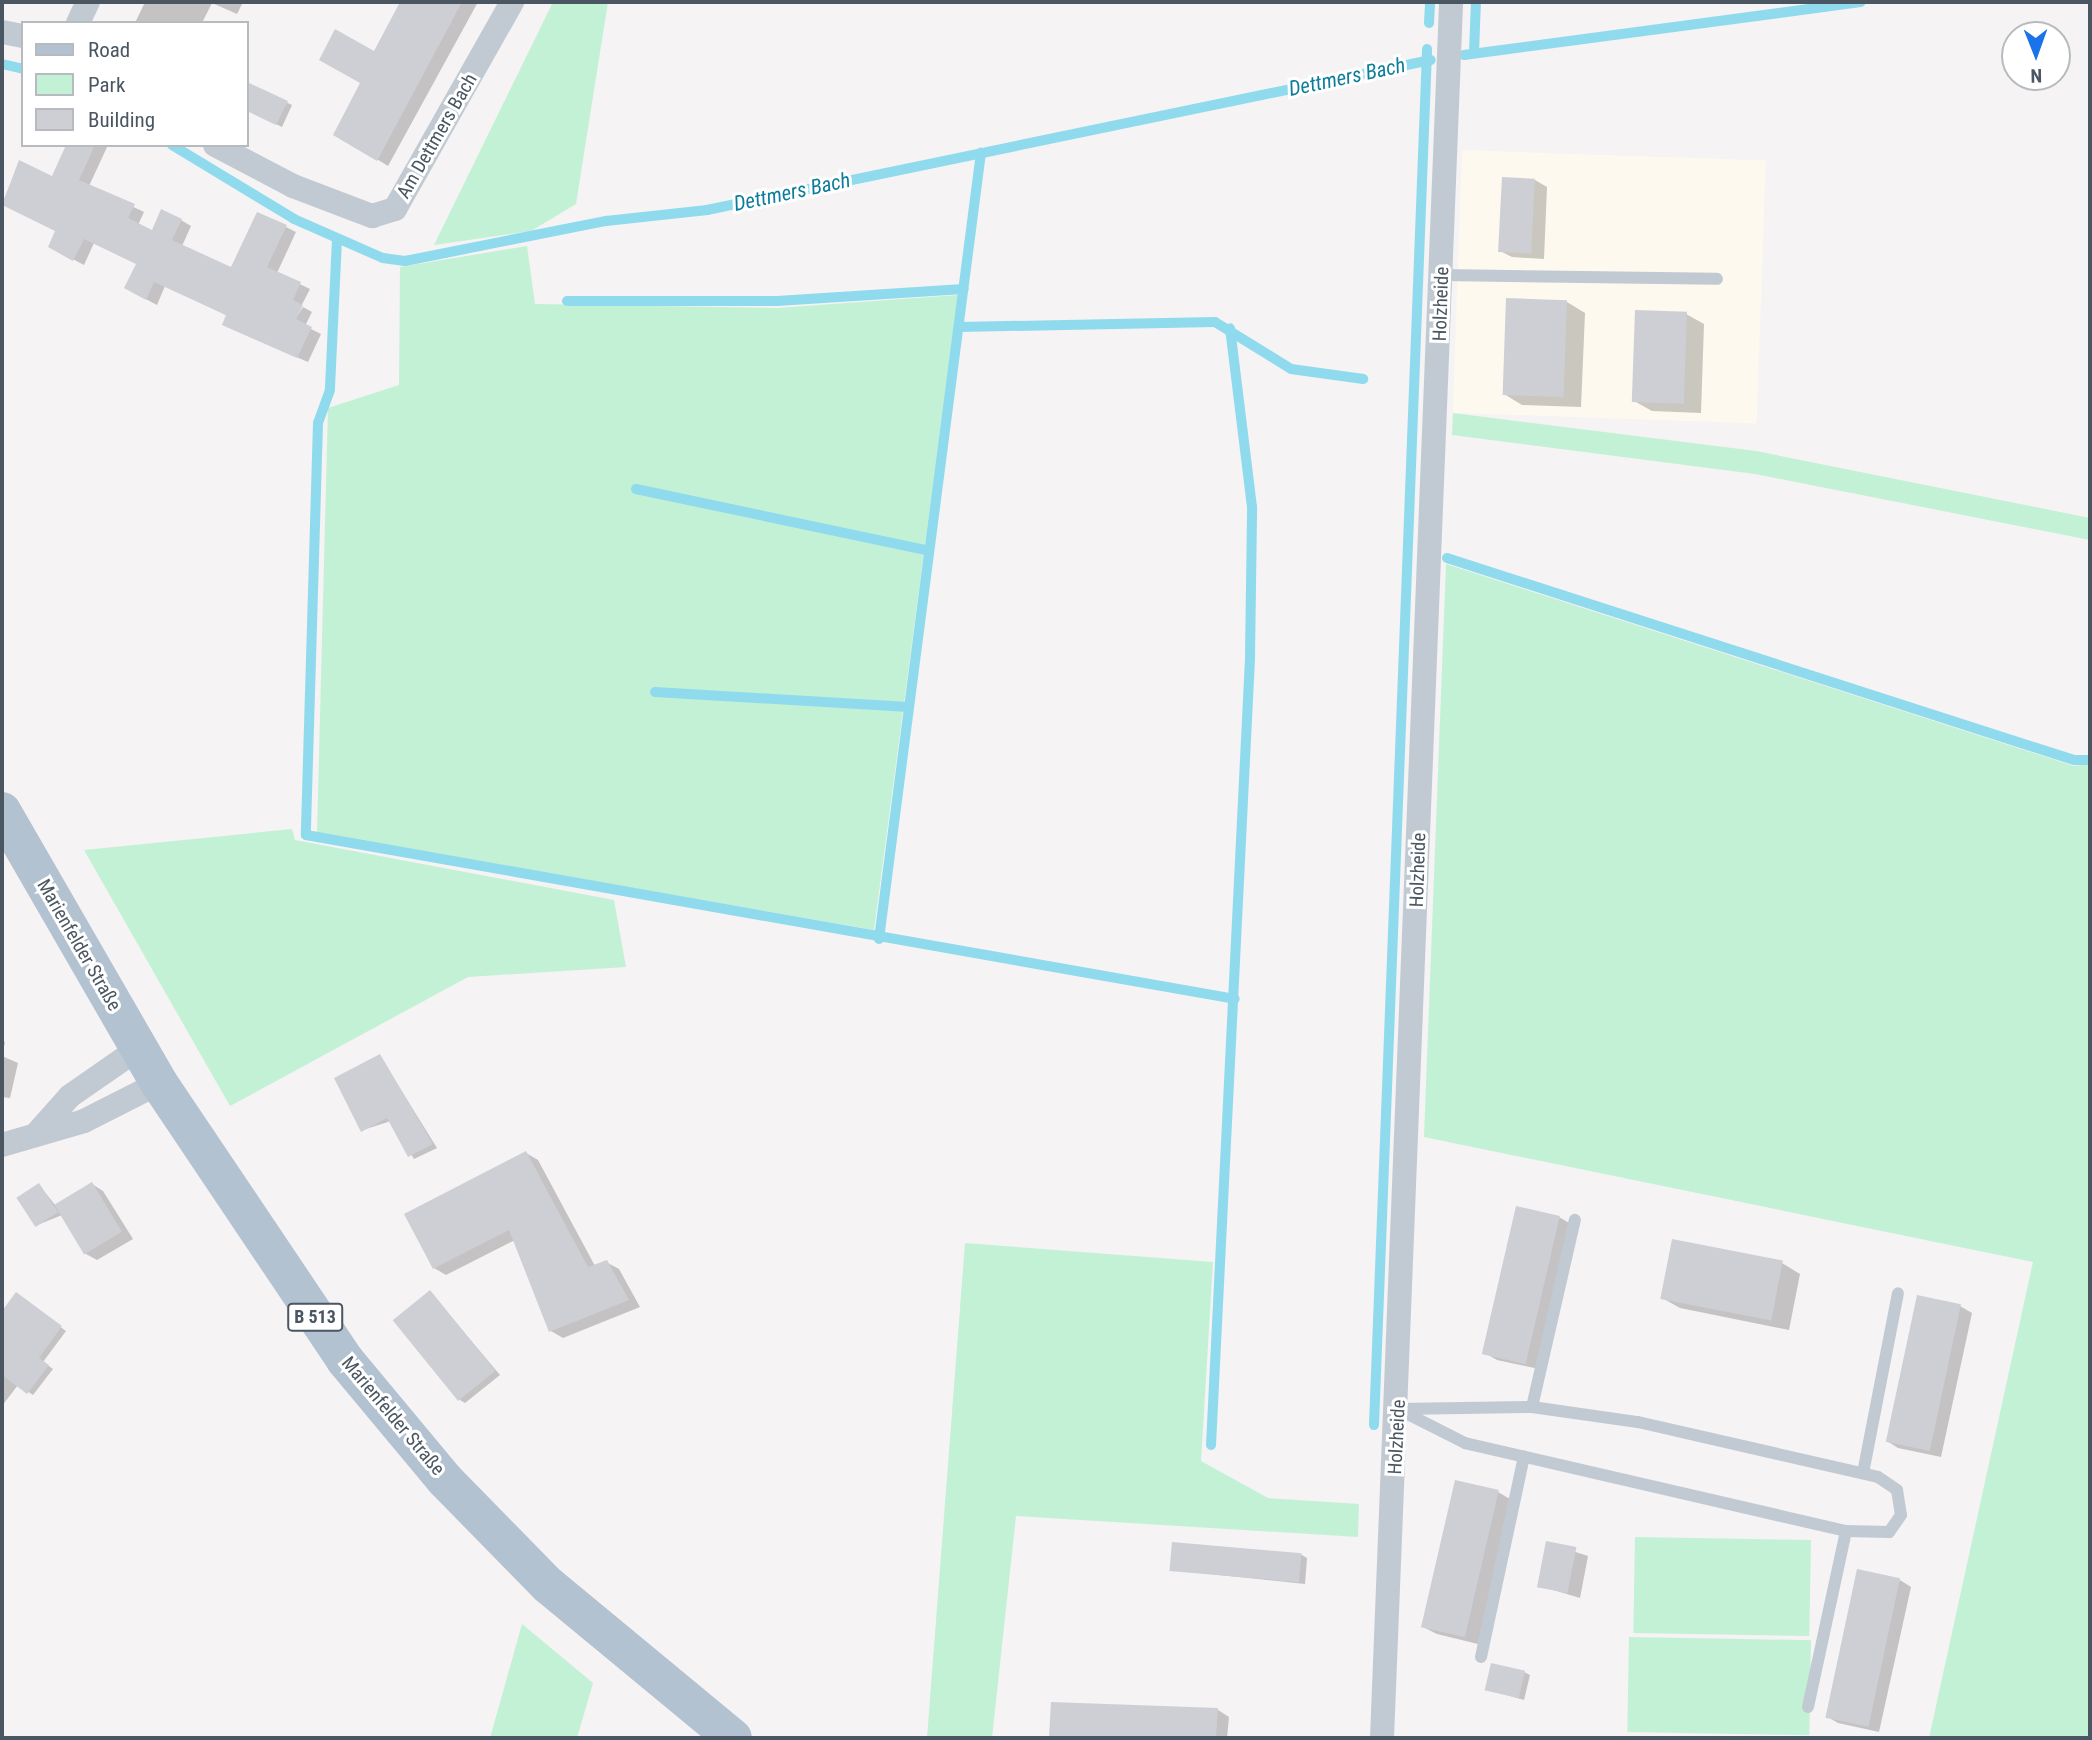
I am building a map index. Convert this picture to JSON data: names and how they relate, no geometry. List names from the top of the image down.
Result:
{
  "streets": {
    "main road": ["Marienfelder Straße", "B 513"],
    "street": ["Am Dettmers Bach", "Holzheide"]
  },
  "water": ["Dettmers Bach"],
  "legend": ["Road", "Park", "Building"],
  "north": "bottom"
}
